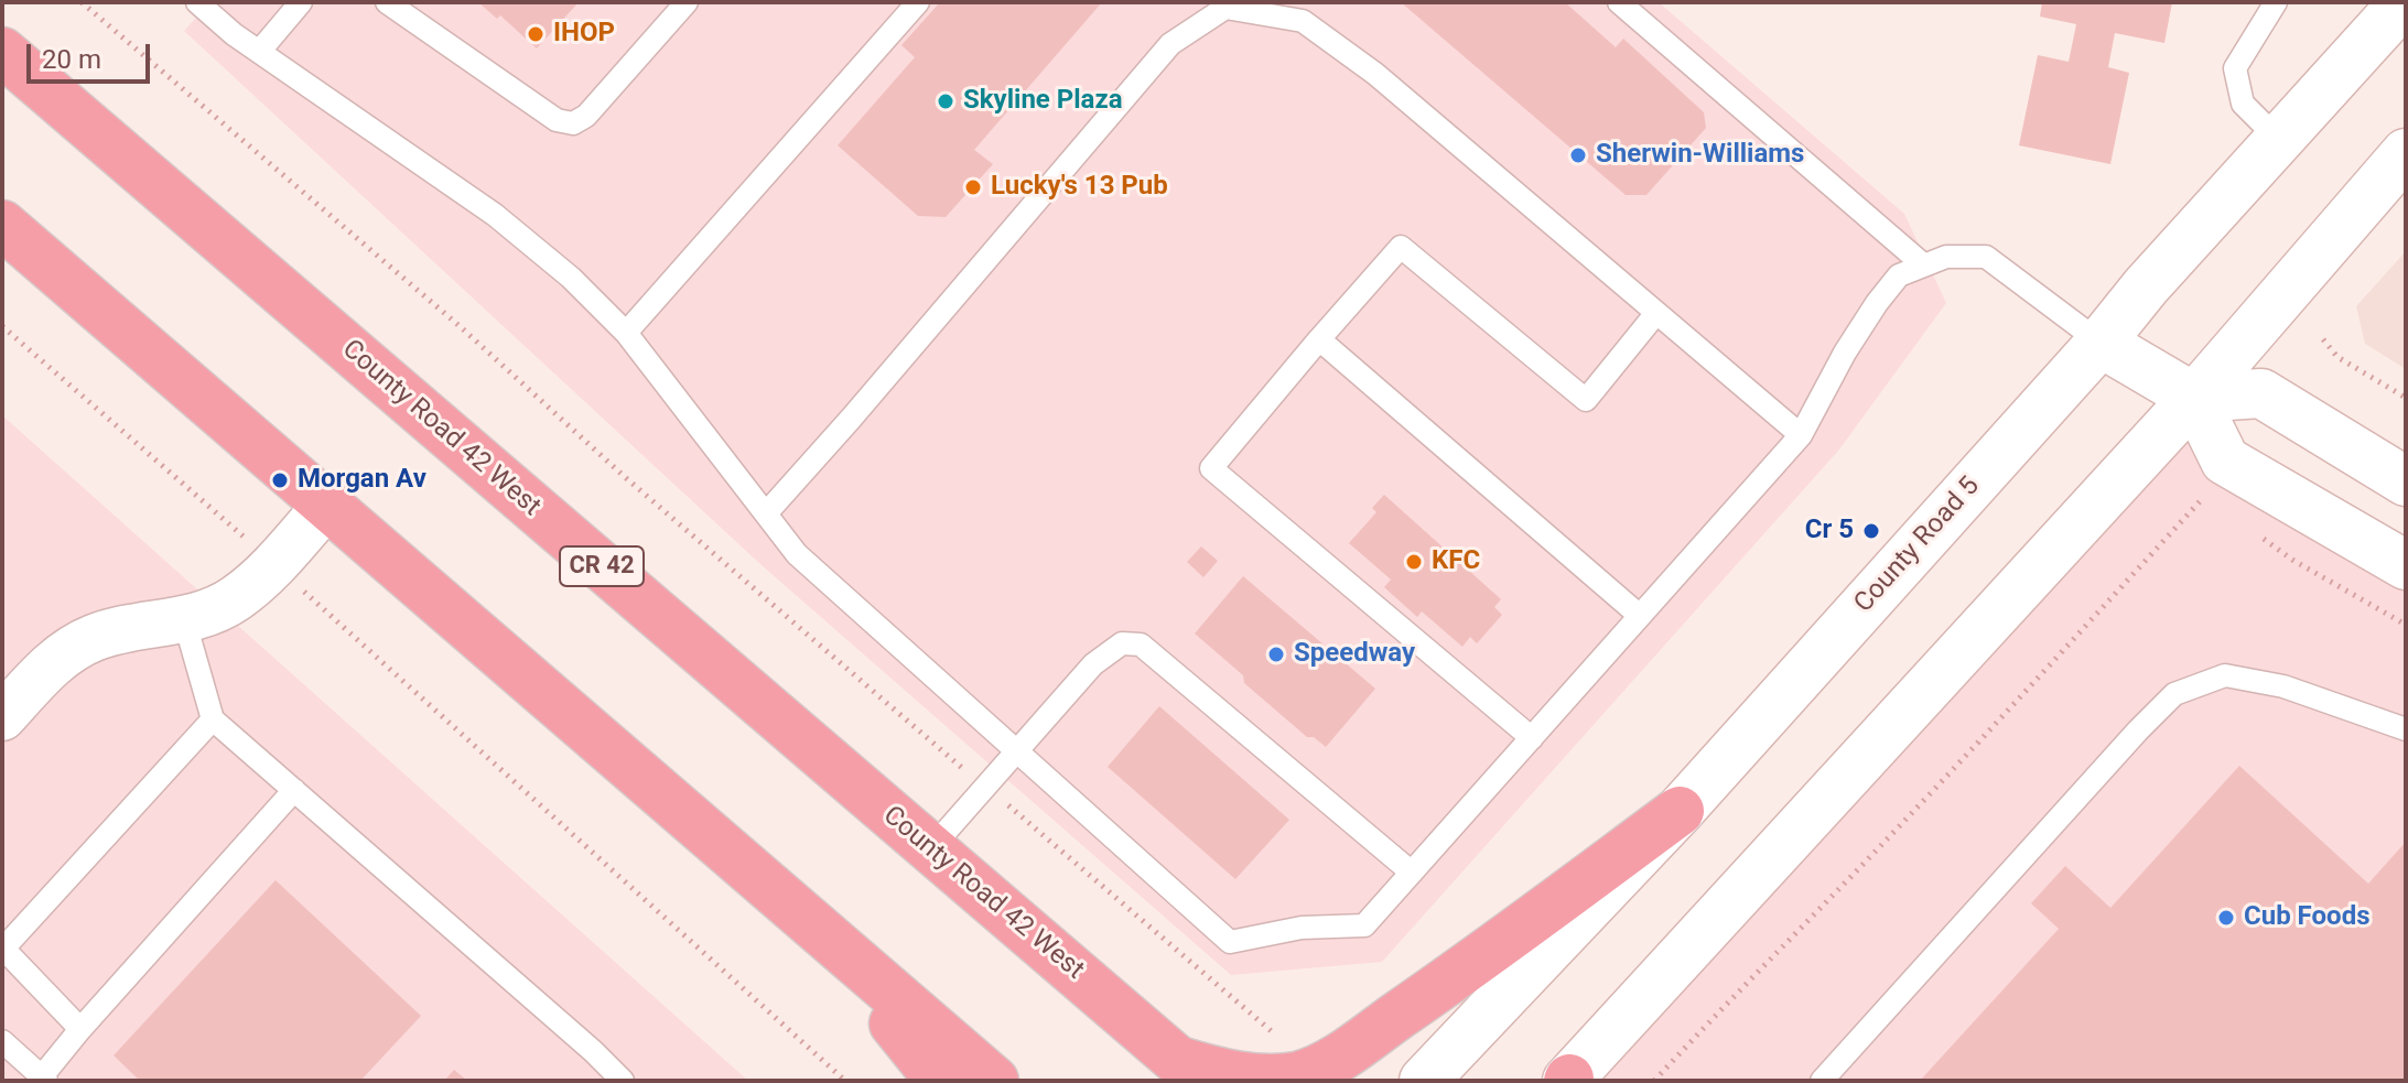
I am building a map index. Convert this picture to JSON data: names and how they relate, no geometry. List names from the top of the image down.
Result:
{
  "streets": {
    "highway": ["County Road 42 West", "CR 42"],
    "main road": ["County Road 5"]
  },
  "places": [
    "IHOP",
    "Skyline Plaza",
    "Sherwin-Williams",
    "Lucky's 13 Pub",
    "Morgan Av",
    "Cr 5",
    "KFC",
    "Speedway",
    "Cub Foods"
  ],
  "scale_bar": "20 m"
}
